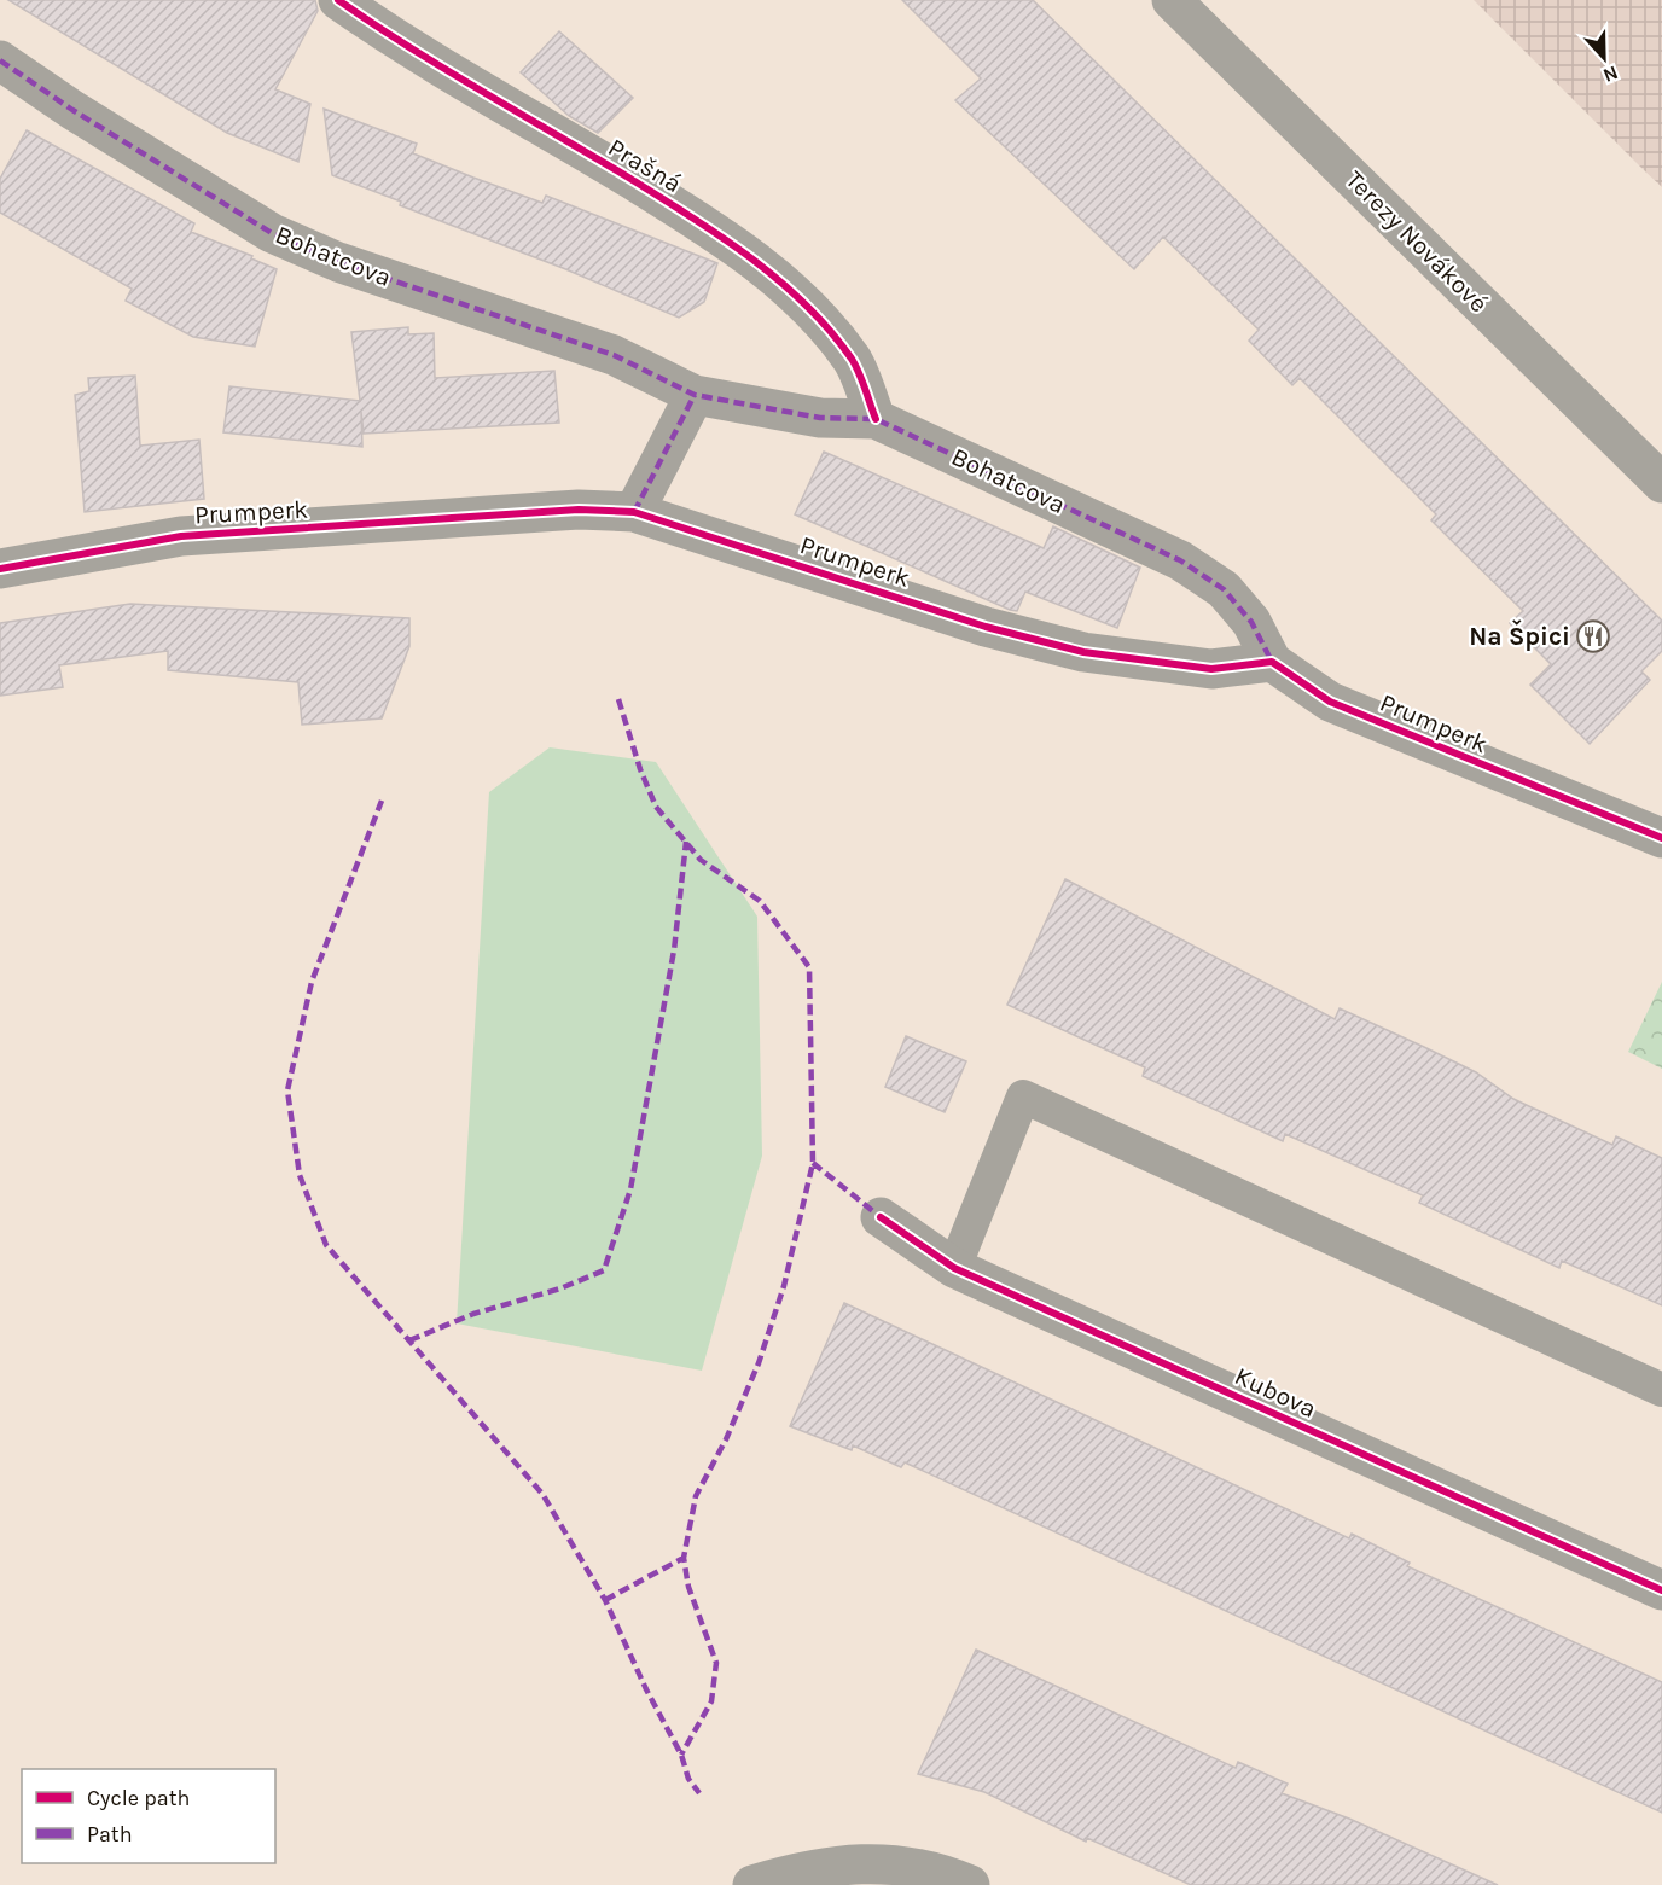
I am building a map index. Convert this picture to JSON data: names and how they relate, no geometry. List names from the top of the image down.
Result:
{
  "streets": {
    "street": [
      "Prašná",
      "Terezy Novákové",
      "Bohatcova",
      "Prumperk",
      "Kubova"
    ]
  },
  "crossings": [
    ["Prašná", "Bohatcova"],
    ["Bohatcova", "Prumperk"]
  ],
  "places": {
    "restaurant": ["Na Špici"]
  },
  "legend": ["Cycle path", "Path"],
  "north": "bottom"
}
